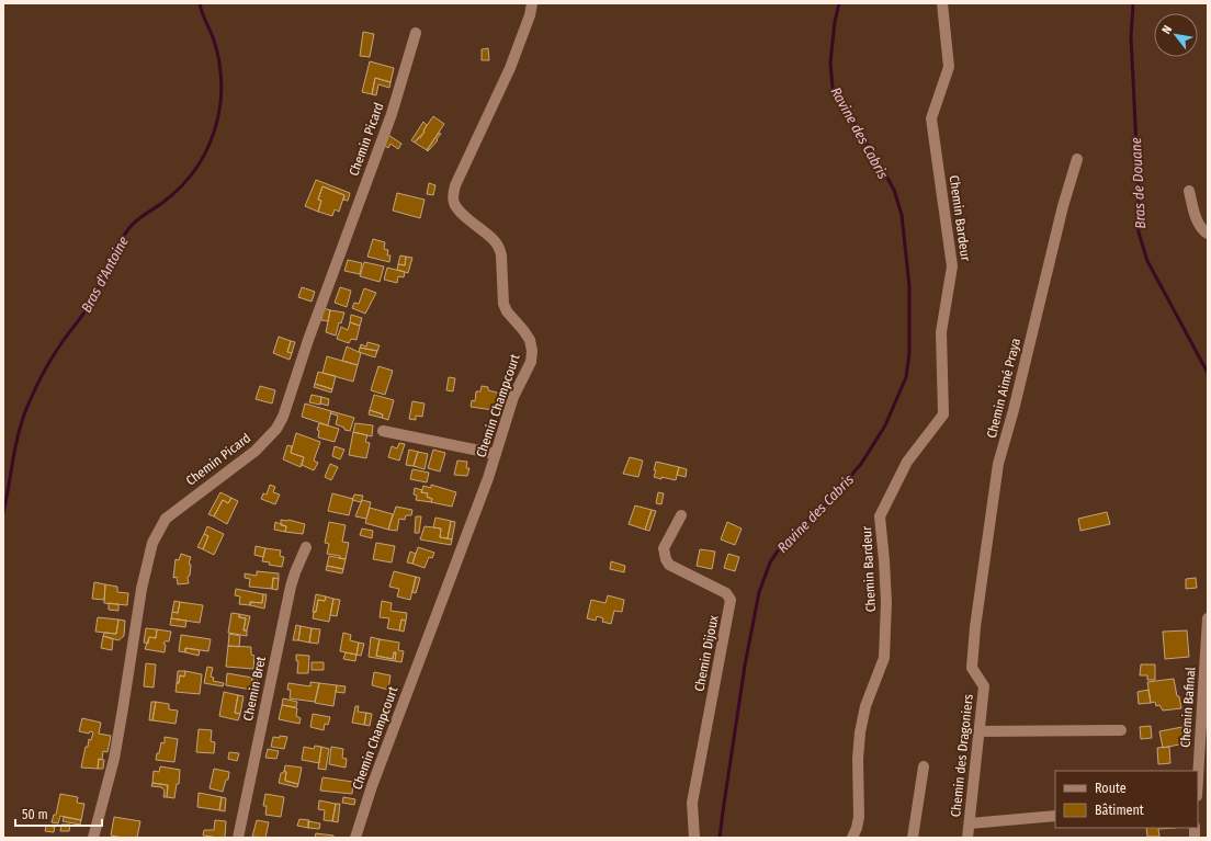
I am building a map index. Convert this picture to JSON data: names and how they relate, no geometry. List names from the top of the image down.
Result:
{
  "streets": {
    "street": [
      "Chemin Picard",
      "Chemin Bardeur",
      "Chemin Aimé Praya",
      "Chemin Champcourt",
      "Chemin Dijoux",
      "Chemin Bret",
      "Chemin Bafinal",
      "Chemin des Dragoniers"
    ]
  },
  "crossings": [
    ["Chemin Aimé Praya", "Chemin des Dragoniers"]
  ],
  "water": ["Ravine des Cabris", "Bras de Douane", "Bras d'Antoine"],
  "legend": ["Route", "Bâtiment"],
  "scale_bar": "50 m",
  "north": "top left"
}
